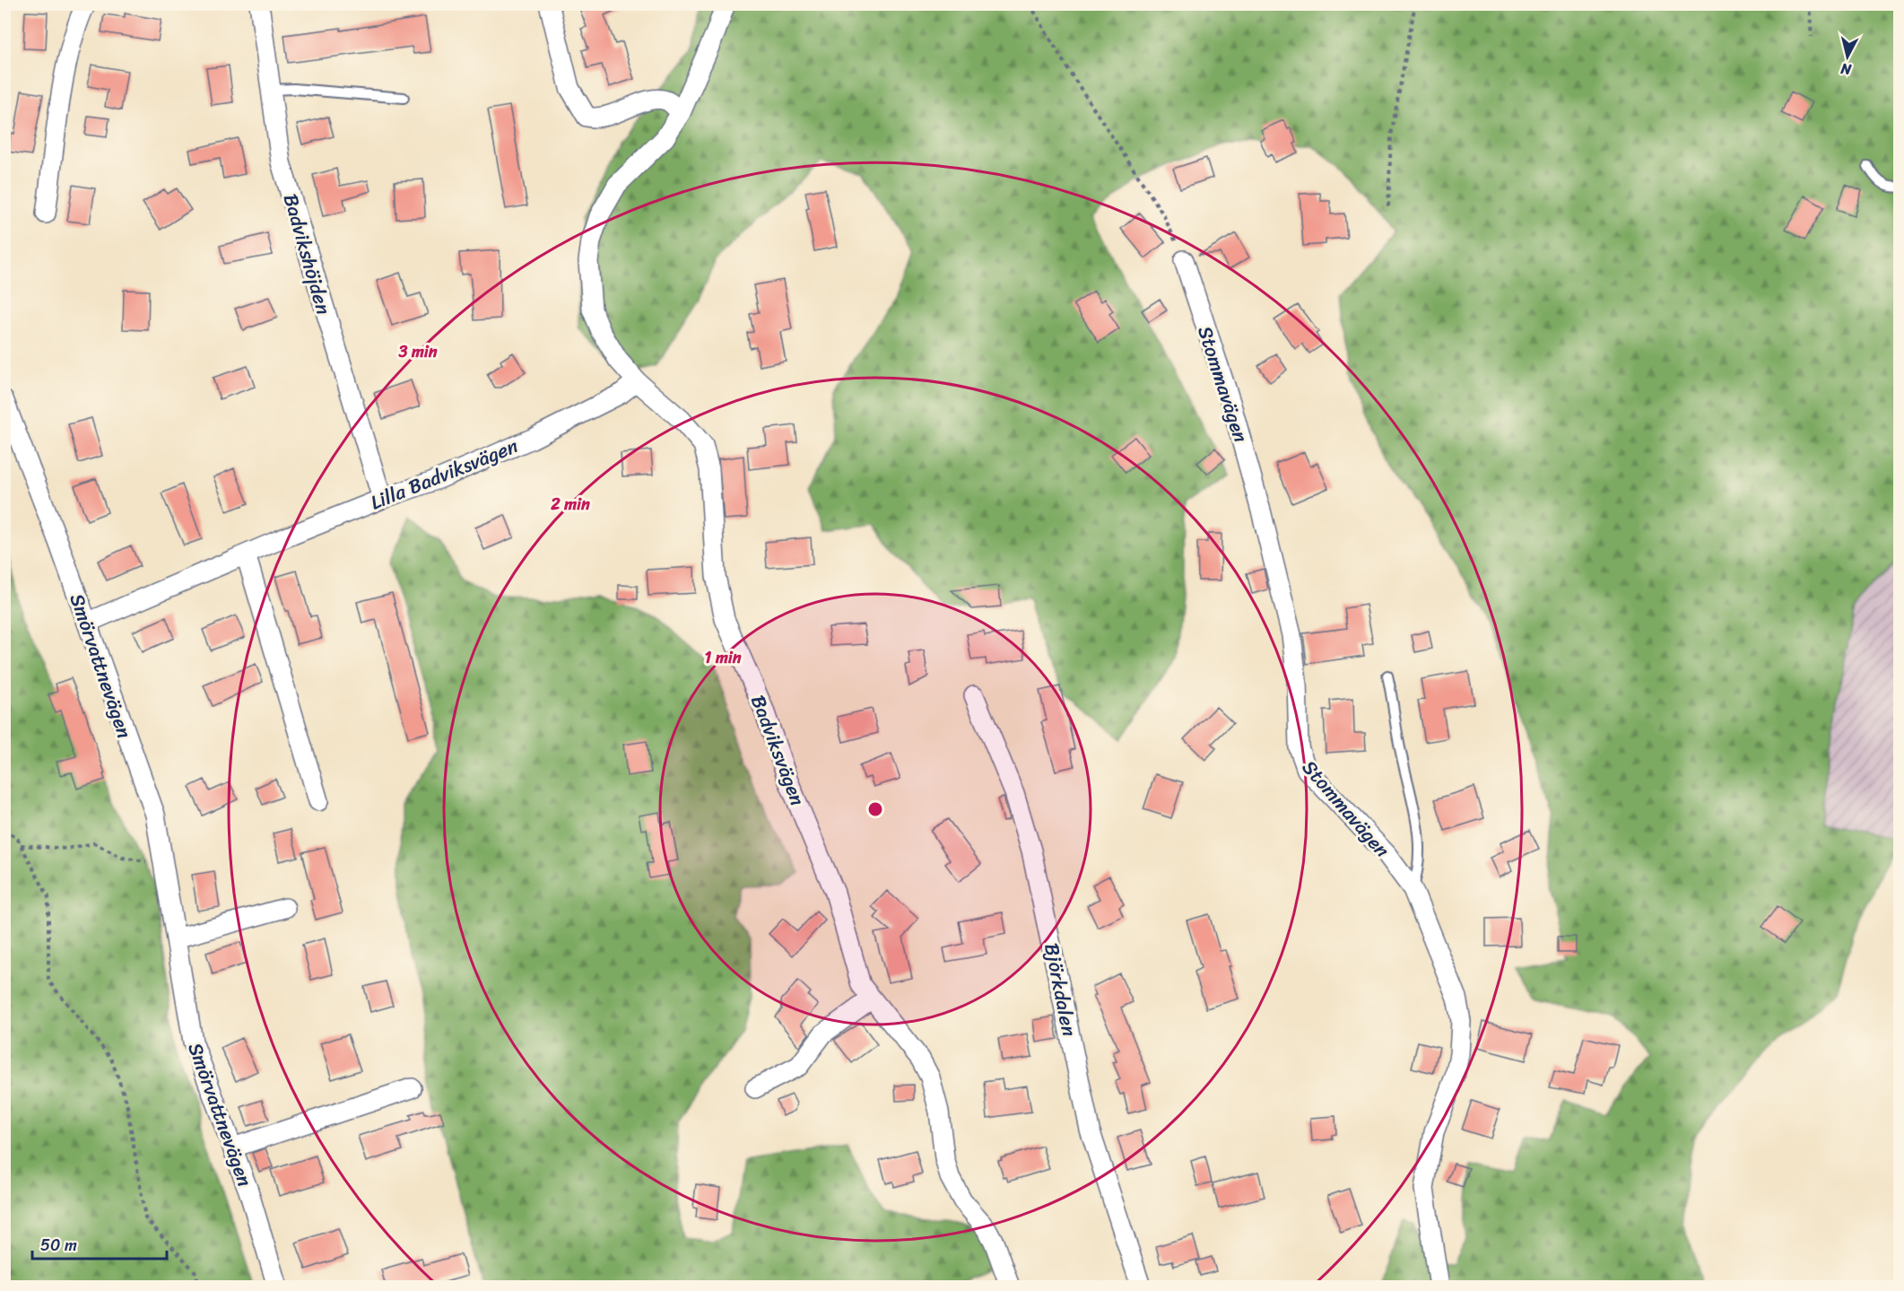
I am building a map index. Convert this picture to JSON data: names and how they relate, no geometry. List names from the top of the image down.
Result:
{
  "streets": {
    "street": [
      "Badvikshöjden",
      "Stommavägen",
      "Lilla Badviksvägen",
      "Smörvattnevägen",
      "Badviksvägen",
      "Björkdalen"
    ]
  },
  "crossings": [
    ["Badvikshöjden", "Lilla Badviksvägen"],
    ["Lilla Badviksvägen", "Smörvattnevägen"],
    ["Lilla Badviksvägen", "Badviksvägen"]
  ],
  "scale_bar": "50 m",
  "north": "bottom",
  "rings": ["3 min", "2 min", "1 min"]
}
